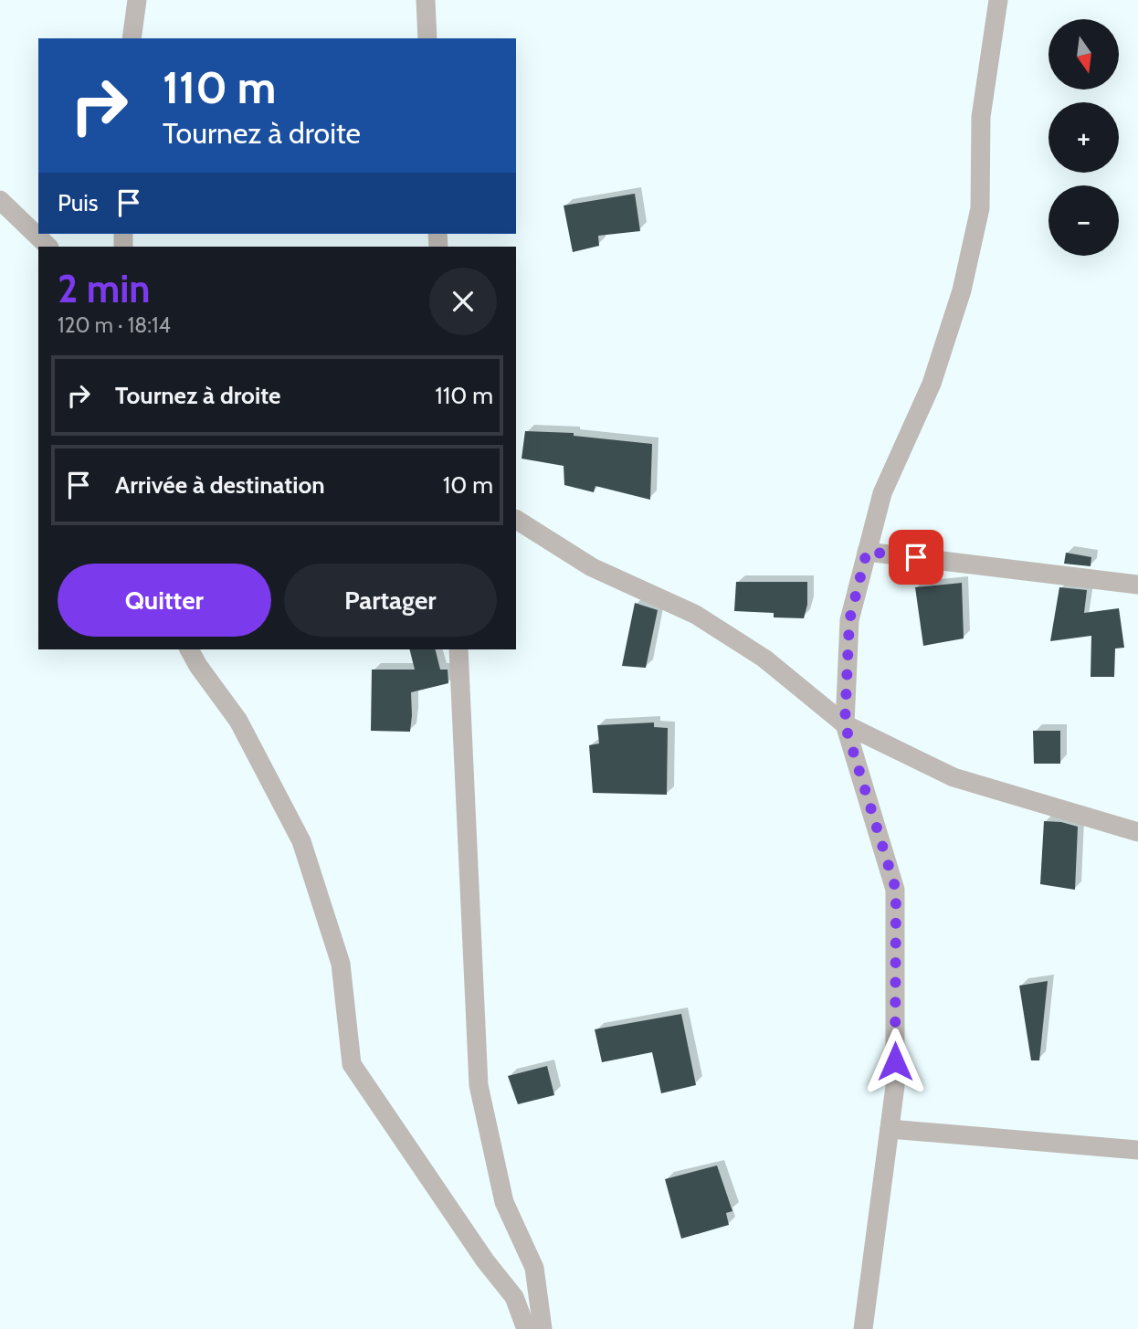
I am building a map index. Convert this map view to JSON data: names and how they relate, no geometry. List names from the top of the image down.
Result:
{
  "north": "bottom",
  "page": {
    "map_buttons": ["+", "−"],
    "turn": ["110 m", "Tournez à droite"],
    "then": "Puis",
    "heading": ["2 min", "120 m · 18:14"],
    "list": [
      {
        "name": "Tournez à droite",
        "value": "110 m"
      },
      {
        "name": "Arrivée à destination",
        "value": "10 m"
      }
    ],
    "buttons": ["Quitter", "Partager"]
  }
}
